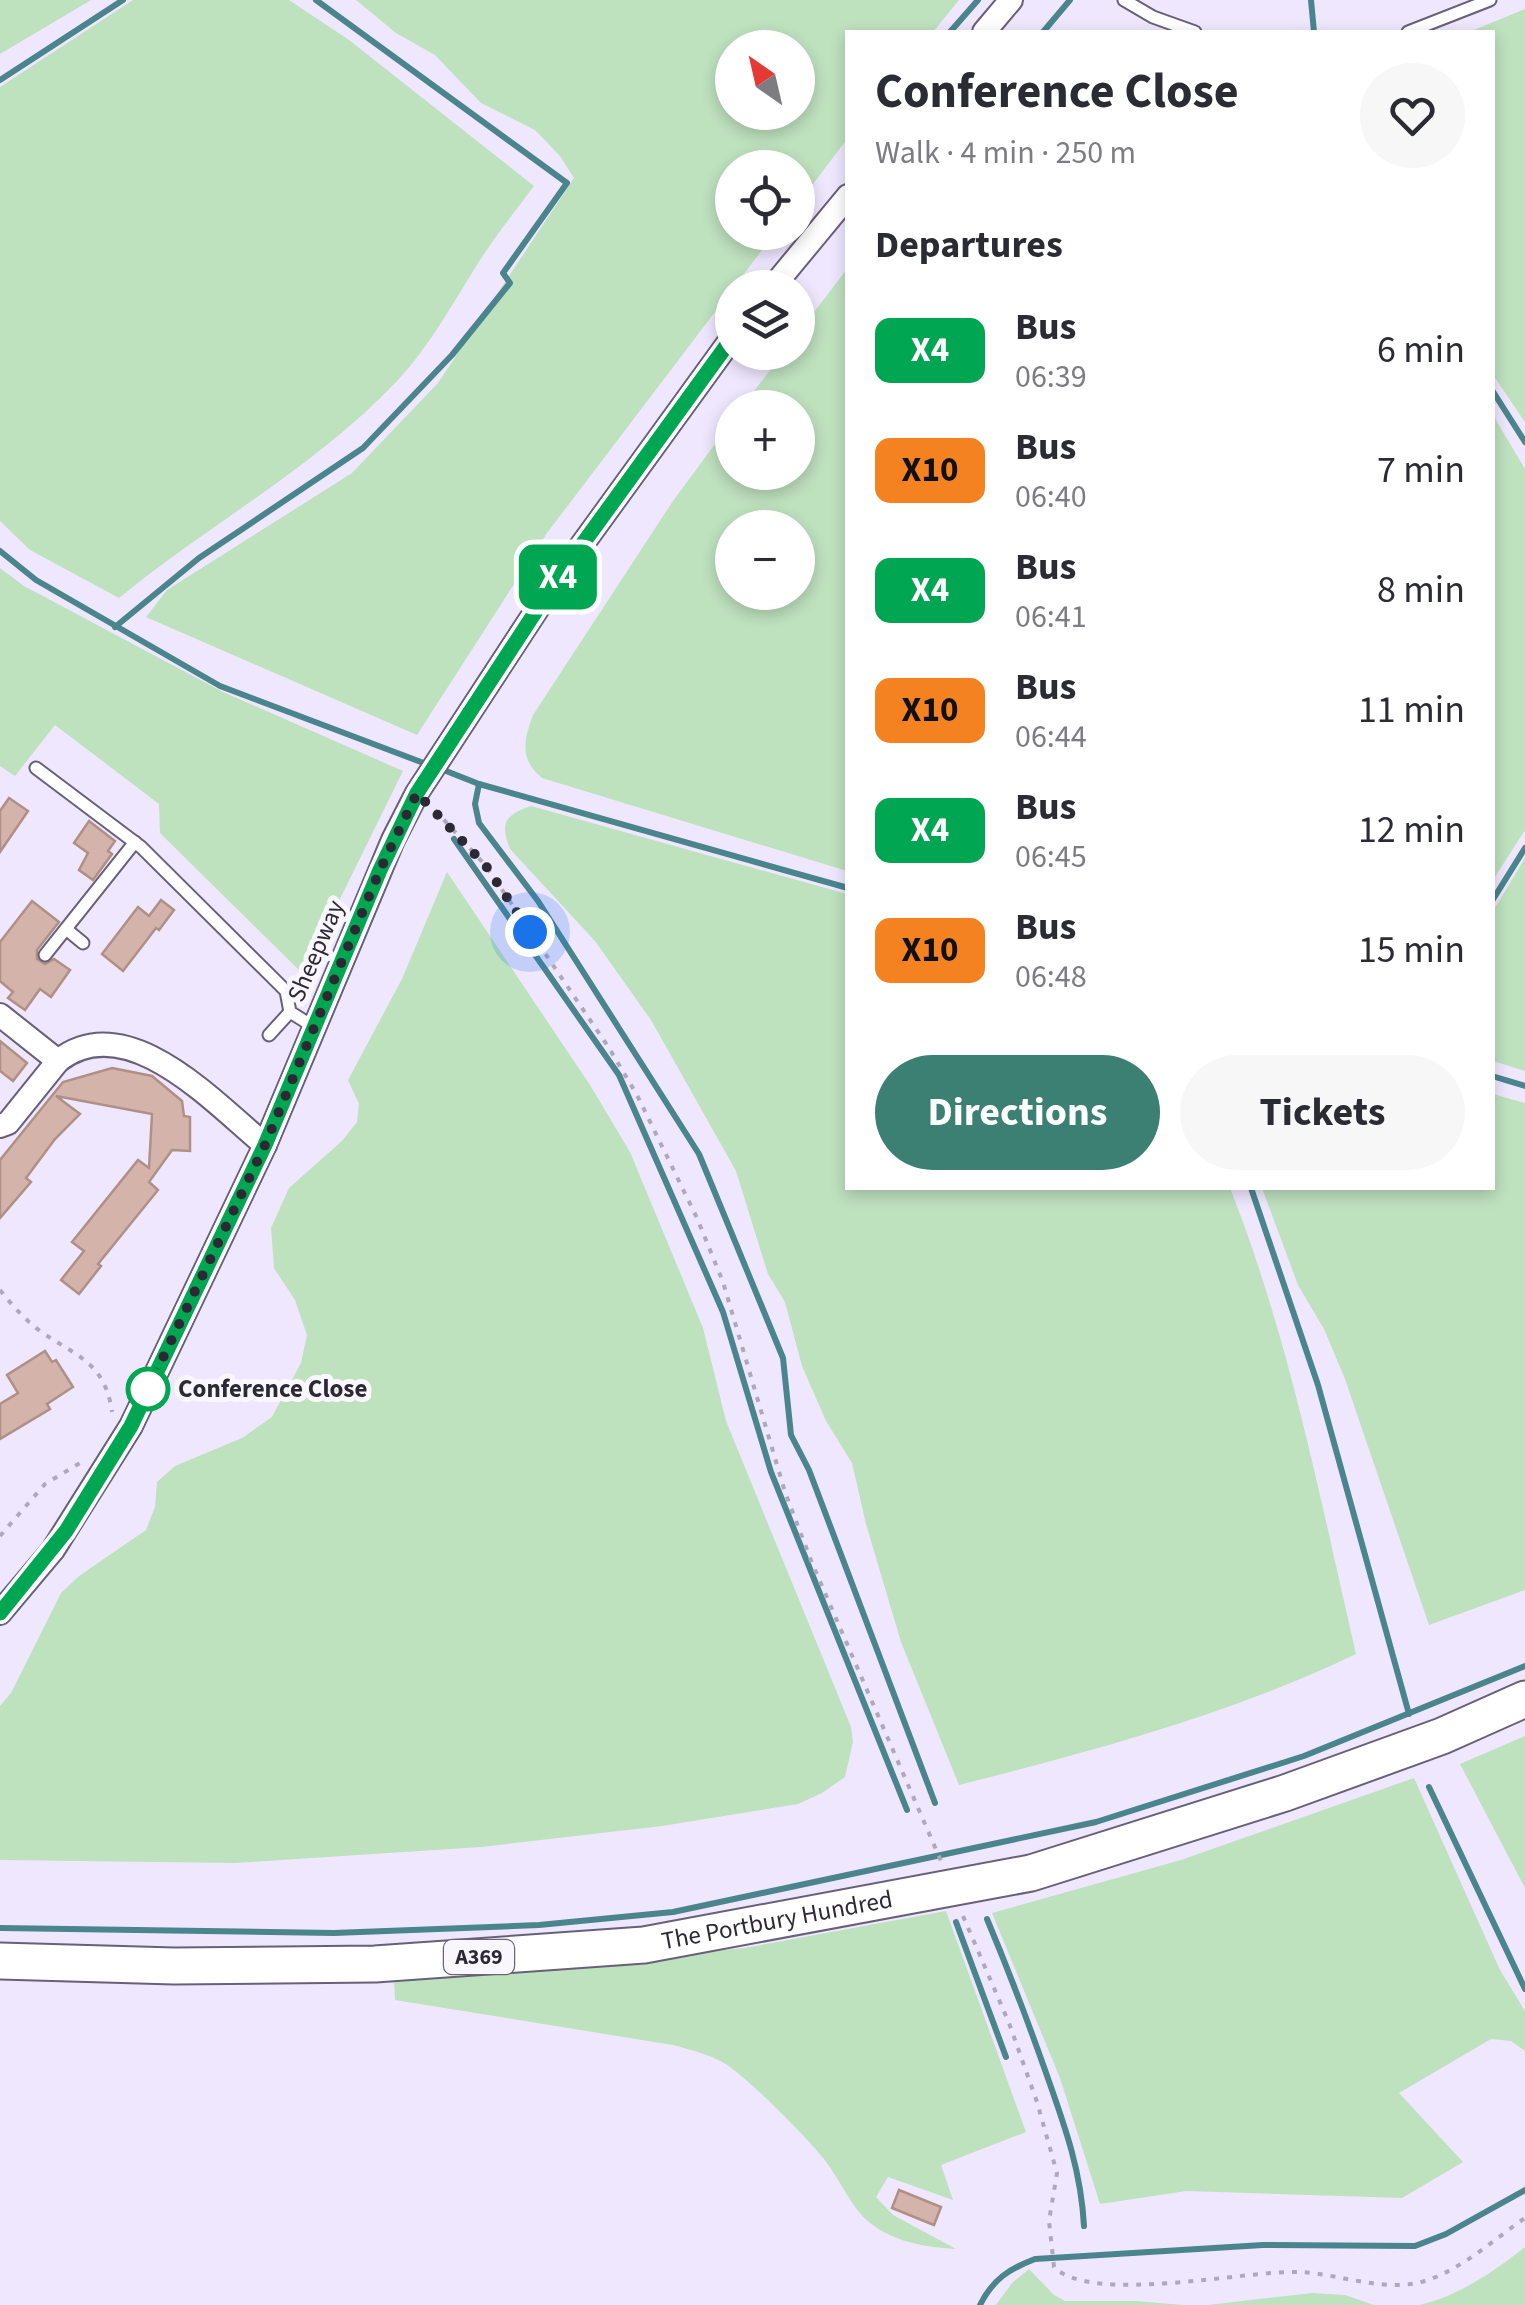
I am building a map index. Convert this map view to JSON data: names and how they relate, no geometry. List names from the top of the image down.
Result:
{
  "streets": {
    "main road": ["The Portbury Hundred", "A369"],
    "street": ["Sheepway"]
  },
  "places": ["Conference Close"],
  "lines": ["bus line X4"],
  "north": "top left",
  "page": {
    "on_map": "X4",
    "map_buttons": ["+", "−"],
    "heading": [
      ["Conference Close", "Walk · 4 min · 250 m"],
      "Departures"
    ],
    "list": [
      {
        "mark": "X4",
        "name": "Bus",
        "note": "06:39",
        "value": "6 min"
      },
      {
        "mark": "X10",
        "name": "Bus",
        "note": "06:40",
        "value": "7 min"
      },
      {
        "mark": "X4",
        "name": "Bus",
        "note": "06:41",
        "value": "8 min"
      },
      {
        "mark": "X10",
        "name": "Bus",
        "note": "06:44",
        "value": "11 min"
      },
      {
        "mark": "X4",
        "name": "Bus",
        "note": "06:45",
        "value": "12 min"
      },
      {
        "mark": "X10",
        "name": "Bus",
        "note": "06:48",
        "value": "15 min"
      }
    ],
    "buttons": ["Directions", "Tickets"]
  }
}
